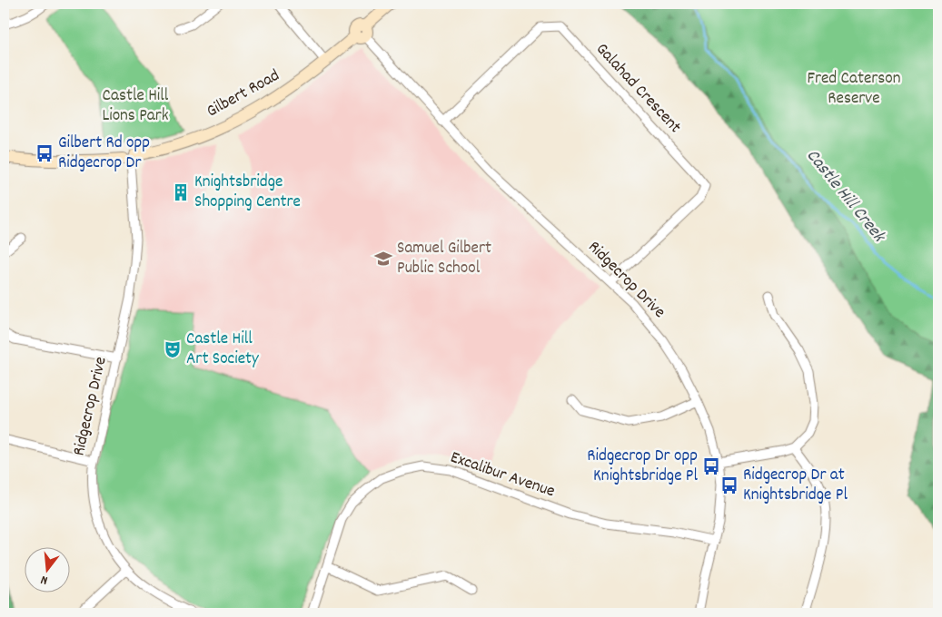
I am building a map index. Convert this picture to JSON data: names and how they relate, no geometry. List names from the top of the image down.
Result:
{
  "streets": {
    "main road": ["Gilbert Road"],
    "street": ["Galahad Crescent", "Ridgecrop Drive", "Excalibur Avenue"]
  },
  "crossings": [
    ["Galahad Crescent", "Ridgecrop Drive"],
    ["Gilbert Road", "Ridgecrop Drive"],
    ["Ridgecrop Drive", "Excalibur Avenue"]
  ],
  "water": ["Castle Hill Creek"],
  "parks": ["Fred Caterson Reserve", "Castle Hill Lions Park"],
  "places": {
    "bus stop": ["Gilbert Rd opp Ridgecrop Dr", "Ridgecrop Dr opp Knightsbridge Pl", "Ridgecrop Dr at Knightsbridge Pl"],
    "building": ["Knightsbridge Shopping Centre"],
    "school or university": ["Samuel Gilbert Public School"],
    "theatre": ["Castle Hill Art Society"]
  },
  "north": "bottom"
}
